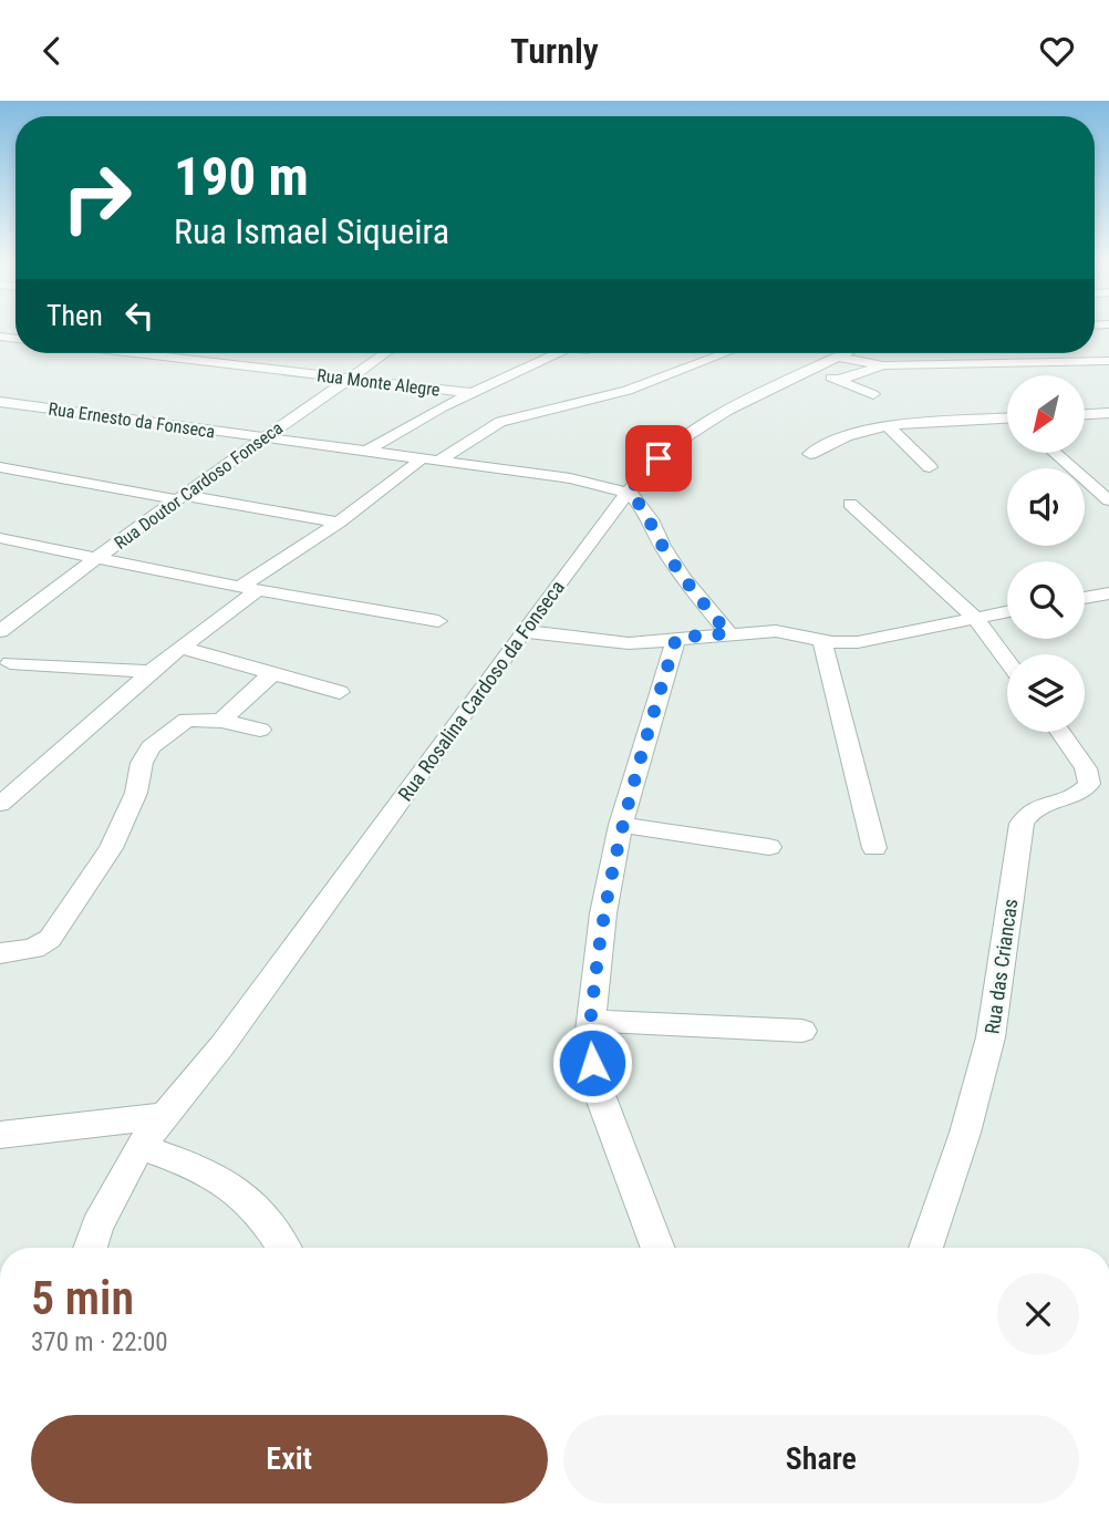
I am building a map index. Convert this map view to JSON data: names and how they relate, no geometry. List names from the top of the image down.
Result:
{
  "streets": {
    "street": [
      "Rua Monte Alegre",
      "Rua Ernesto da Fonseca",
      "Rua Doutor Cardoso Fonseca",
      "Rua Rosalina Cardoso da Fonseca",
      "Rua das Criancas"
    ]
  },
  "crossings": [
    ["Rua Monte Alegre", "Rua Doutor Cardoso Fonseca"],
    ["Rua Ernesto da Fonseca", "Rua Doutor Cardoso Fonseca"],
    ["Rua Ernesto da Fonseca", "Rua Rosalina Cardoso da Fonseca"]
  ],
  "north": "bottom left",
  "page": {
    "header": "Turnly",
    "turn": ["190 m", "Rua Ismael Siqueira"],
    "then": "Then",
    "heading": ["5 min", "370 m · 22:00"],
    "buttons": ["Exit", "Share"]
  }
}
